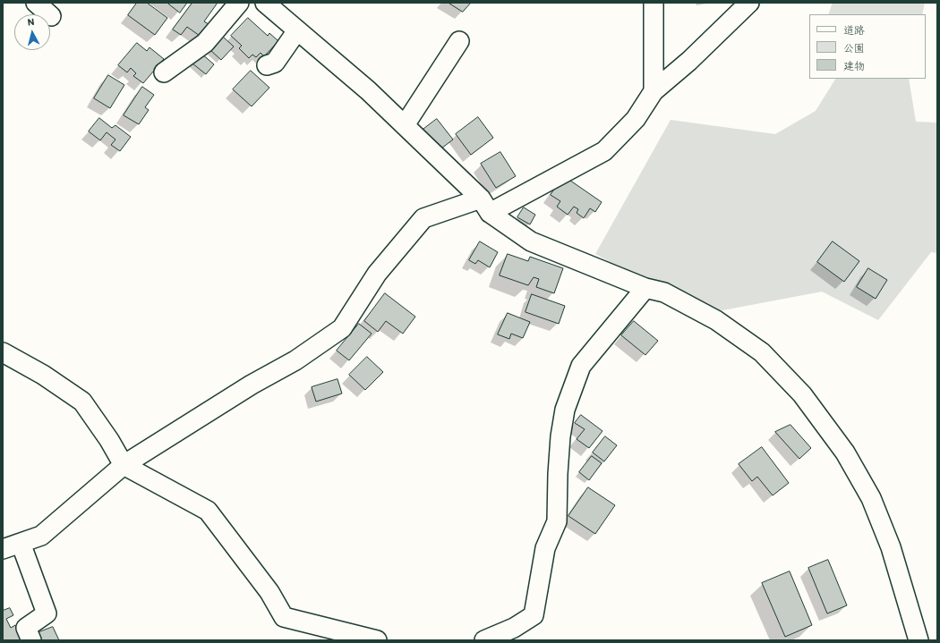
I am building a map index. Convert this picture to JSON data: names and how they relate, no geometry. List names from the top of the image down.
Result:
{
  "legend": ["道路", "公園", "建物"],
  "north": "top"
}
